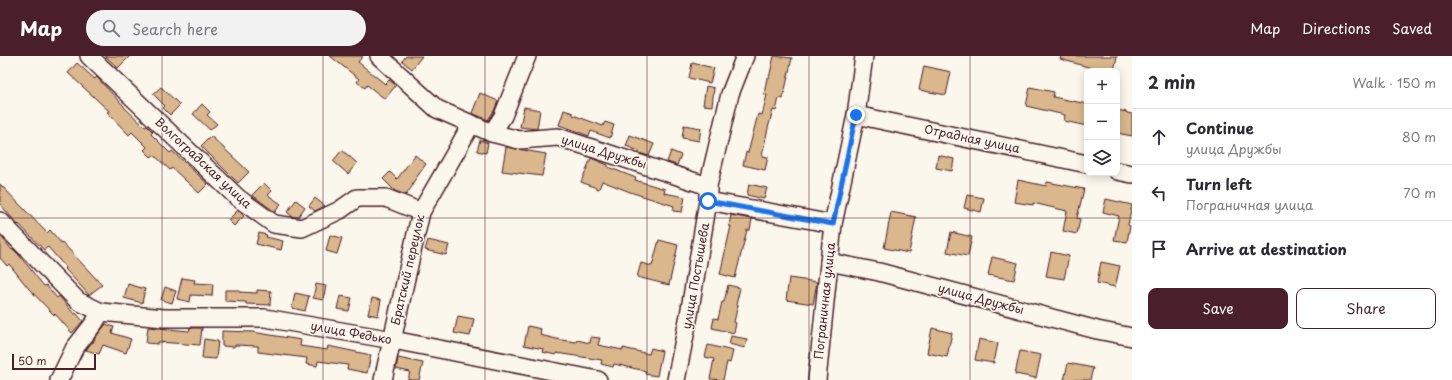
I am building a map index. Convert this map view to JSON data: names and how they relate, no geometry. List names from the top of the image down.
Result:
{
  "streets": {
    "street": [
      "Отрадная улица",
      "улица Дружбы",
      "Волгоградская улица",
      "Братский переулок",
      "улица Постышева",
      "Пограничная улица",
      "улица Федько"
    ]
  },
  "crossings": [
    ["Отрадная улица", "Пограничная улица"],
    ["улица Дружбы", "Братский переулок"],
    ["улица Дружбы", "улица Постышева"],
    ["улица Дружбы", "Пограничная улица"],
    ["Волгоградская улица", "Братский переулок"],
    ["Братский переулок", "улица Федько"]
  ],
  "scale_bar": "50 m",
  "page": {
    "header": "Map",
    "search": "Search here",
    "nav": ["Map", "Directions", "Saved"],
    "heading": ["2 min", "Walk · 150 m"],
    "map_buttons": ["+", "−"],
    "list": [
      ["Continue", "улица Дружбы", "80 m"],
      ["Turn left", "Пограничная улица", "70 m"],
      "Arrive at destination"
    ],
    "buttons": ["Save", "Share"],
    "scale": "50 m"
  }
}
